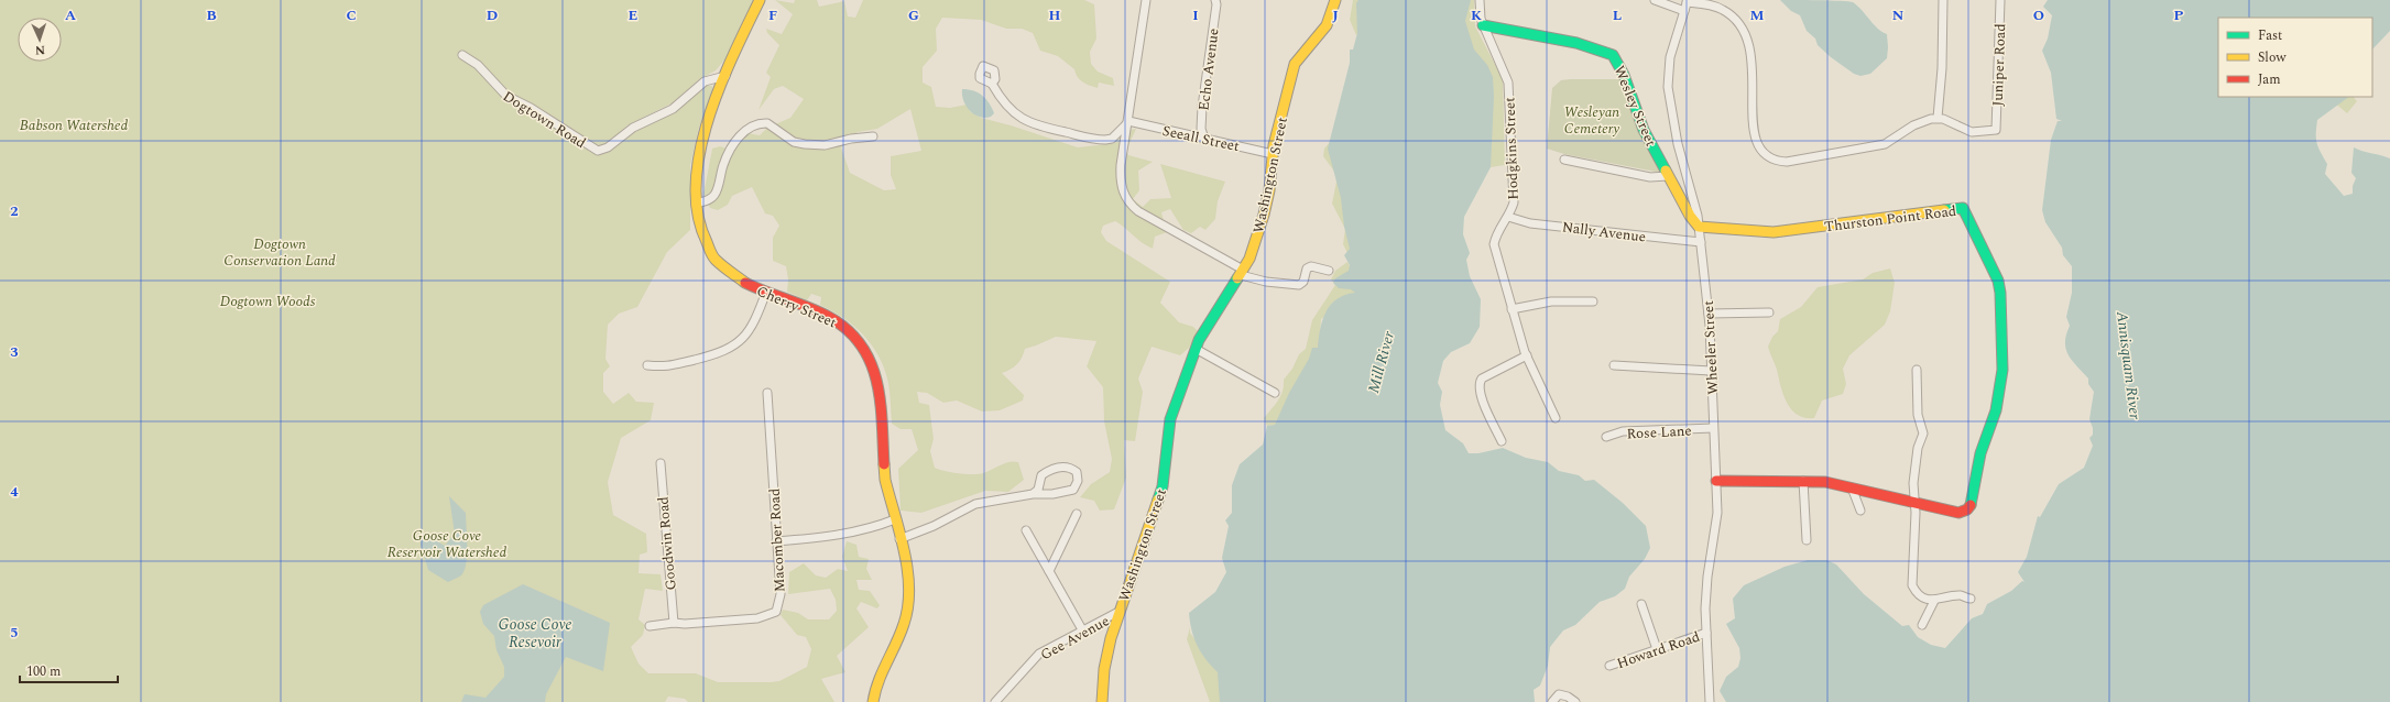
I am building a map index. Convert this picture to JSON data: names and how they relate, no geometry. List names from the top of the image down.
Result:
{
  "streets": {
    "street": [
      "Juniper Road",
      "Echo Avenue",
      "Wesley Street",
      "Dogtown Road",
      "Seeall Street",
      "Hodgkins Street",
      "Washington Street",
      "Thurston Point Road",
      "Nally Avenue",
      "Cherry Street",
      "Wheeler Street",
      "Rose Lane",
      "Macomber Road",
      "Goodwin Road",
      "Gee Avenue",
      "Howard Road"
    ]
  },
  "crossings": [
    ["Echo Avenue", "Seeall Street"],
    ["Wesley Street", "Hodgkins Street"],
    ["Wesley Street", "Thurston Point Road"],
    ["Wesley Street", "Wheeler Street"],
    ["Dogtown Road", "Cherry Street"],
    ["Seeall Street", "Washington Street"],
    ["Hodgkins Street", "Nally Avenue"],
    ["Washington Street", "Gee Avenue"],
    ["Thurston Point Road", "Wheeler Street"],
    ["Nally Avenue", "Wheeler Street"],
    ["Wheeler Street", "Rose Lane"],
    ["Wheeler Street", "Howard Road"],
    ["Macomber Road", "Goodwin Road"]
  ],
  "water": ["Mill River", "Annisquam River", "Goose Cove Resevoir"],
  "parks": [
    "Wesleyan Cemetery",
    "Babson Watershed",
    "Dogtown Conservation Land",
    "Dogtown Woods",
    "Goose Cove Reservoir Watershed"
  ],
  "legend": ["Fast", "Slow", "Jam"],
  "scale_bar": "100 m",
  "north": "bottom",
  "grid": {
    "columns": [
      "A",
      "B",
      "C",
      "D",
      "E",
      "F",
      "G",
      "H",
      "I",
      "J",
      "K",
      "L",
      "M",
      "N",
      "O",
      "P"
    ],
    "rows": [
      "2",
      "3",
      "4",
      "5"
    ]
  }
}
